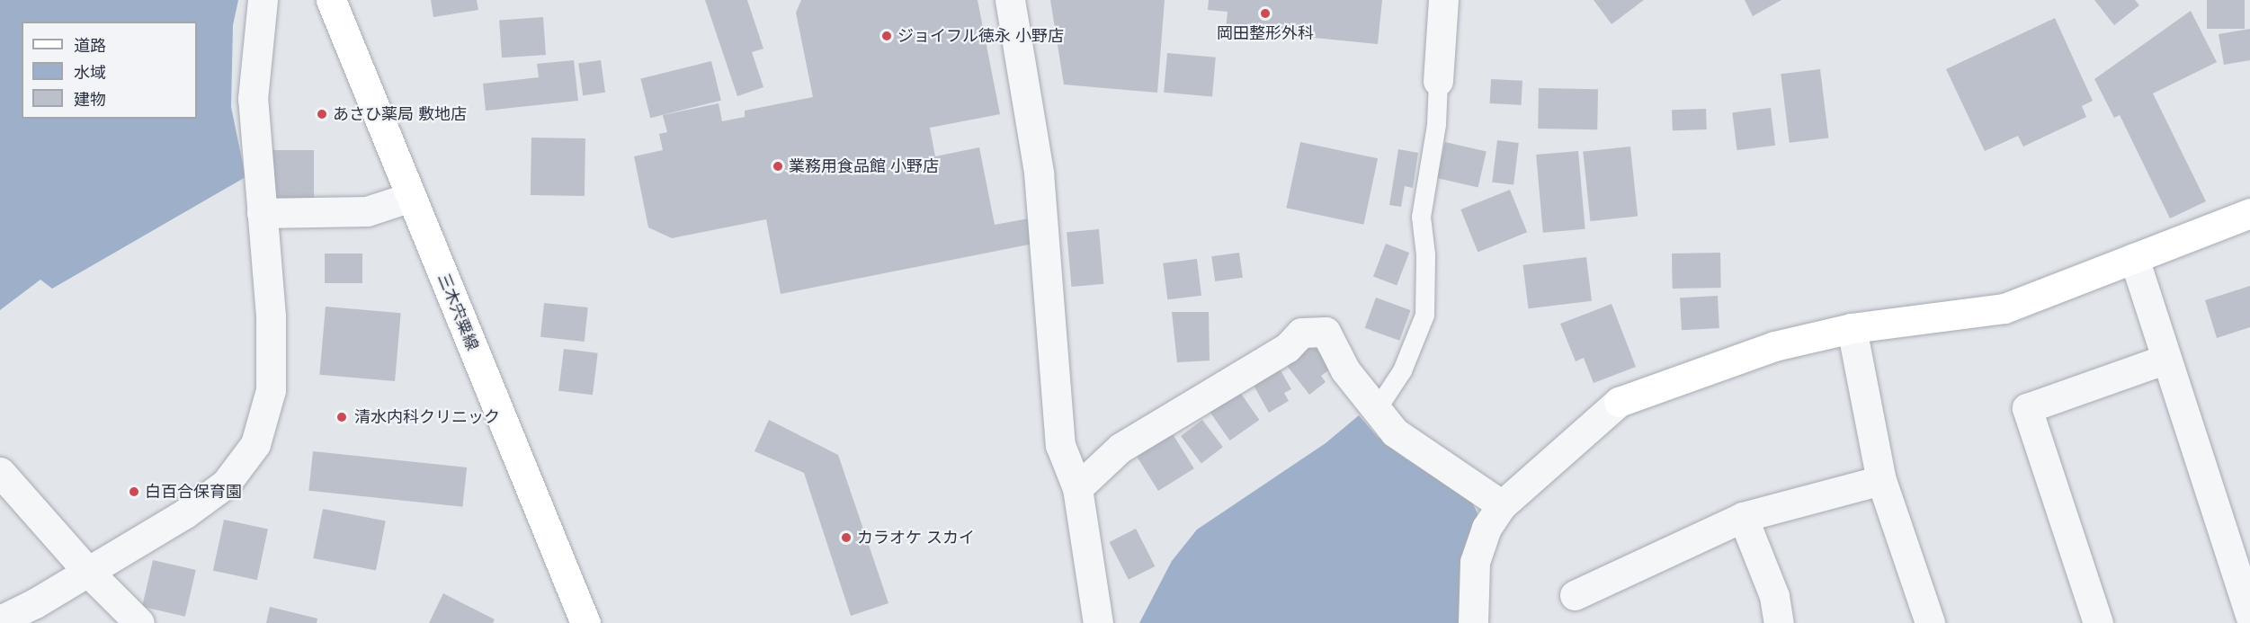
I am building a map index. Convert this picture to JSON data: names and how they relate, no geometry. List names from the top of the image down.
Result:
{
  "streets": {
    "main road": ["三木宍粟線"]
  },
  "places": [
    "岡田整形外科",
    "ジョイフル徳永 小野店",
    "あさひ薬局 敷地店",
    "業務用食品館 小野店",
    "清水内科クリニック",
    "白百合保育園",
    "カラオケ スカイ"
  ],
  "legend": ["道路", "水域", "建物"]
}
